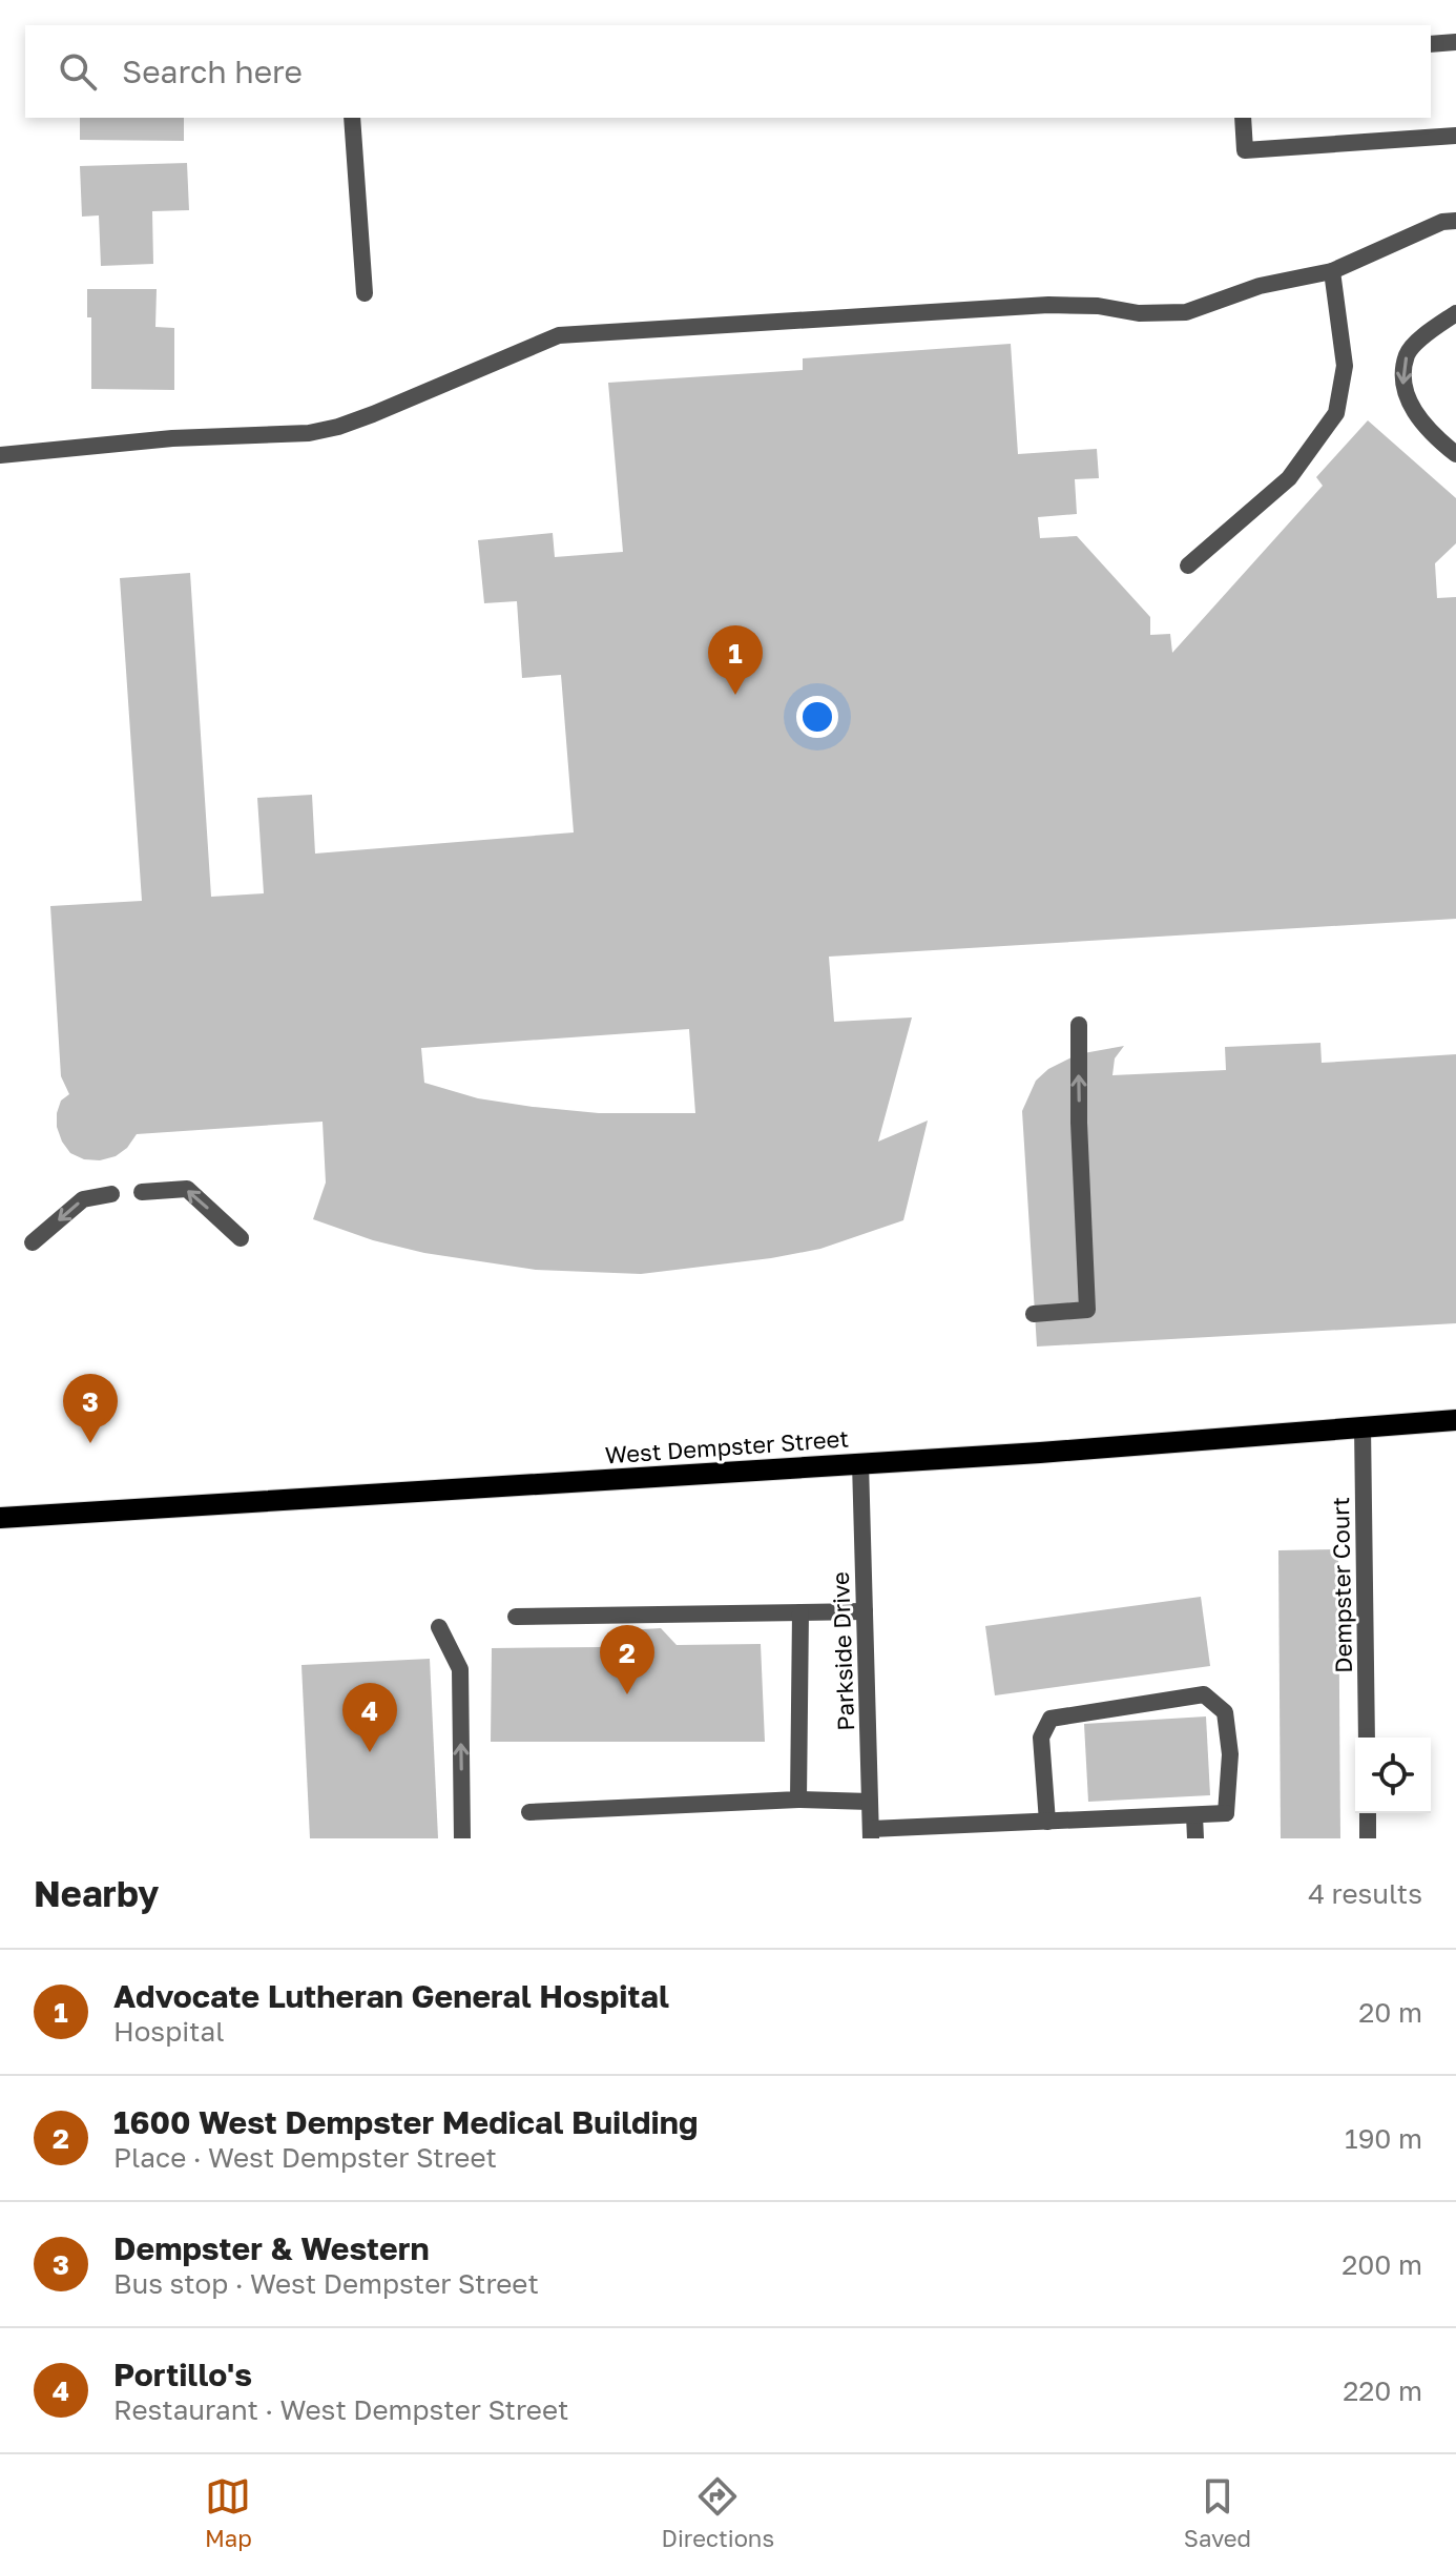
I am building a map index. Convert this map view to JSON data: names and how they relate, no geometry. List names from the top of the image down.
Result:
{
  "streets": {
    "main road": ["West Dempster Street"],
    "street": ["Dempster Court", "Parkside Drive"]
  },
  "crossings": [
    ["West Dempster Street", "Dempster Court"],
    ["West Dempster Street", "Parkside Drive"]
  ],
  "page": {
    "search": "Search here",
    "pins": [
      "1",
      "3",
      "2",
      "4"
    ],
    "heading": ["Nearby", "4 results"],
    "list": [
      {
        "mark": "1",
        "name": "Advocate Lutheran General Hospital",
        "note": "Hospital",
        "value": "20 m"
      },
      {
        "mark": "2",
        "name": "1600 West Dempster Medical Building",
        "note": "Place · West Dempster Street",
        "value": "190 m"
      },
      {
        "mark": "3",
        "name": "Dempster & Western",
        "note": "Bus stop · West Dempster Street",
        "value": "200 m"
      },
      {
        "mark": "4",
        "name": "Portillo's",
        "note": "Restaurant · West Dempster Street",
        "value": "220 m"
      }
    ],
    "nav": ["Map", "Directions", "Saved"]
  }
}
